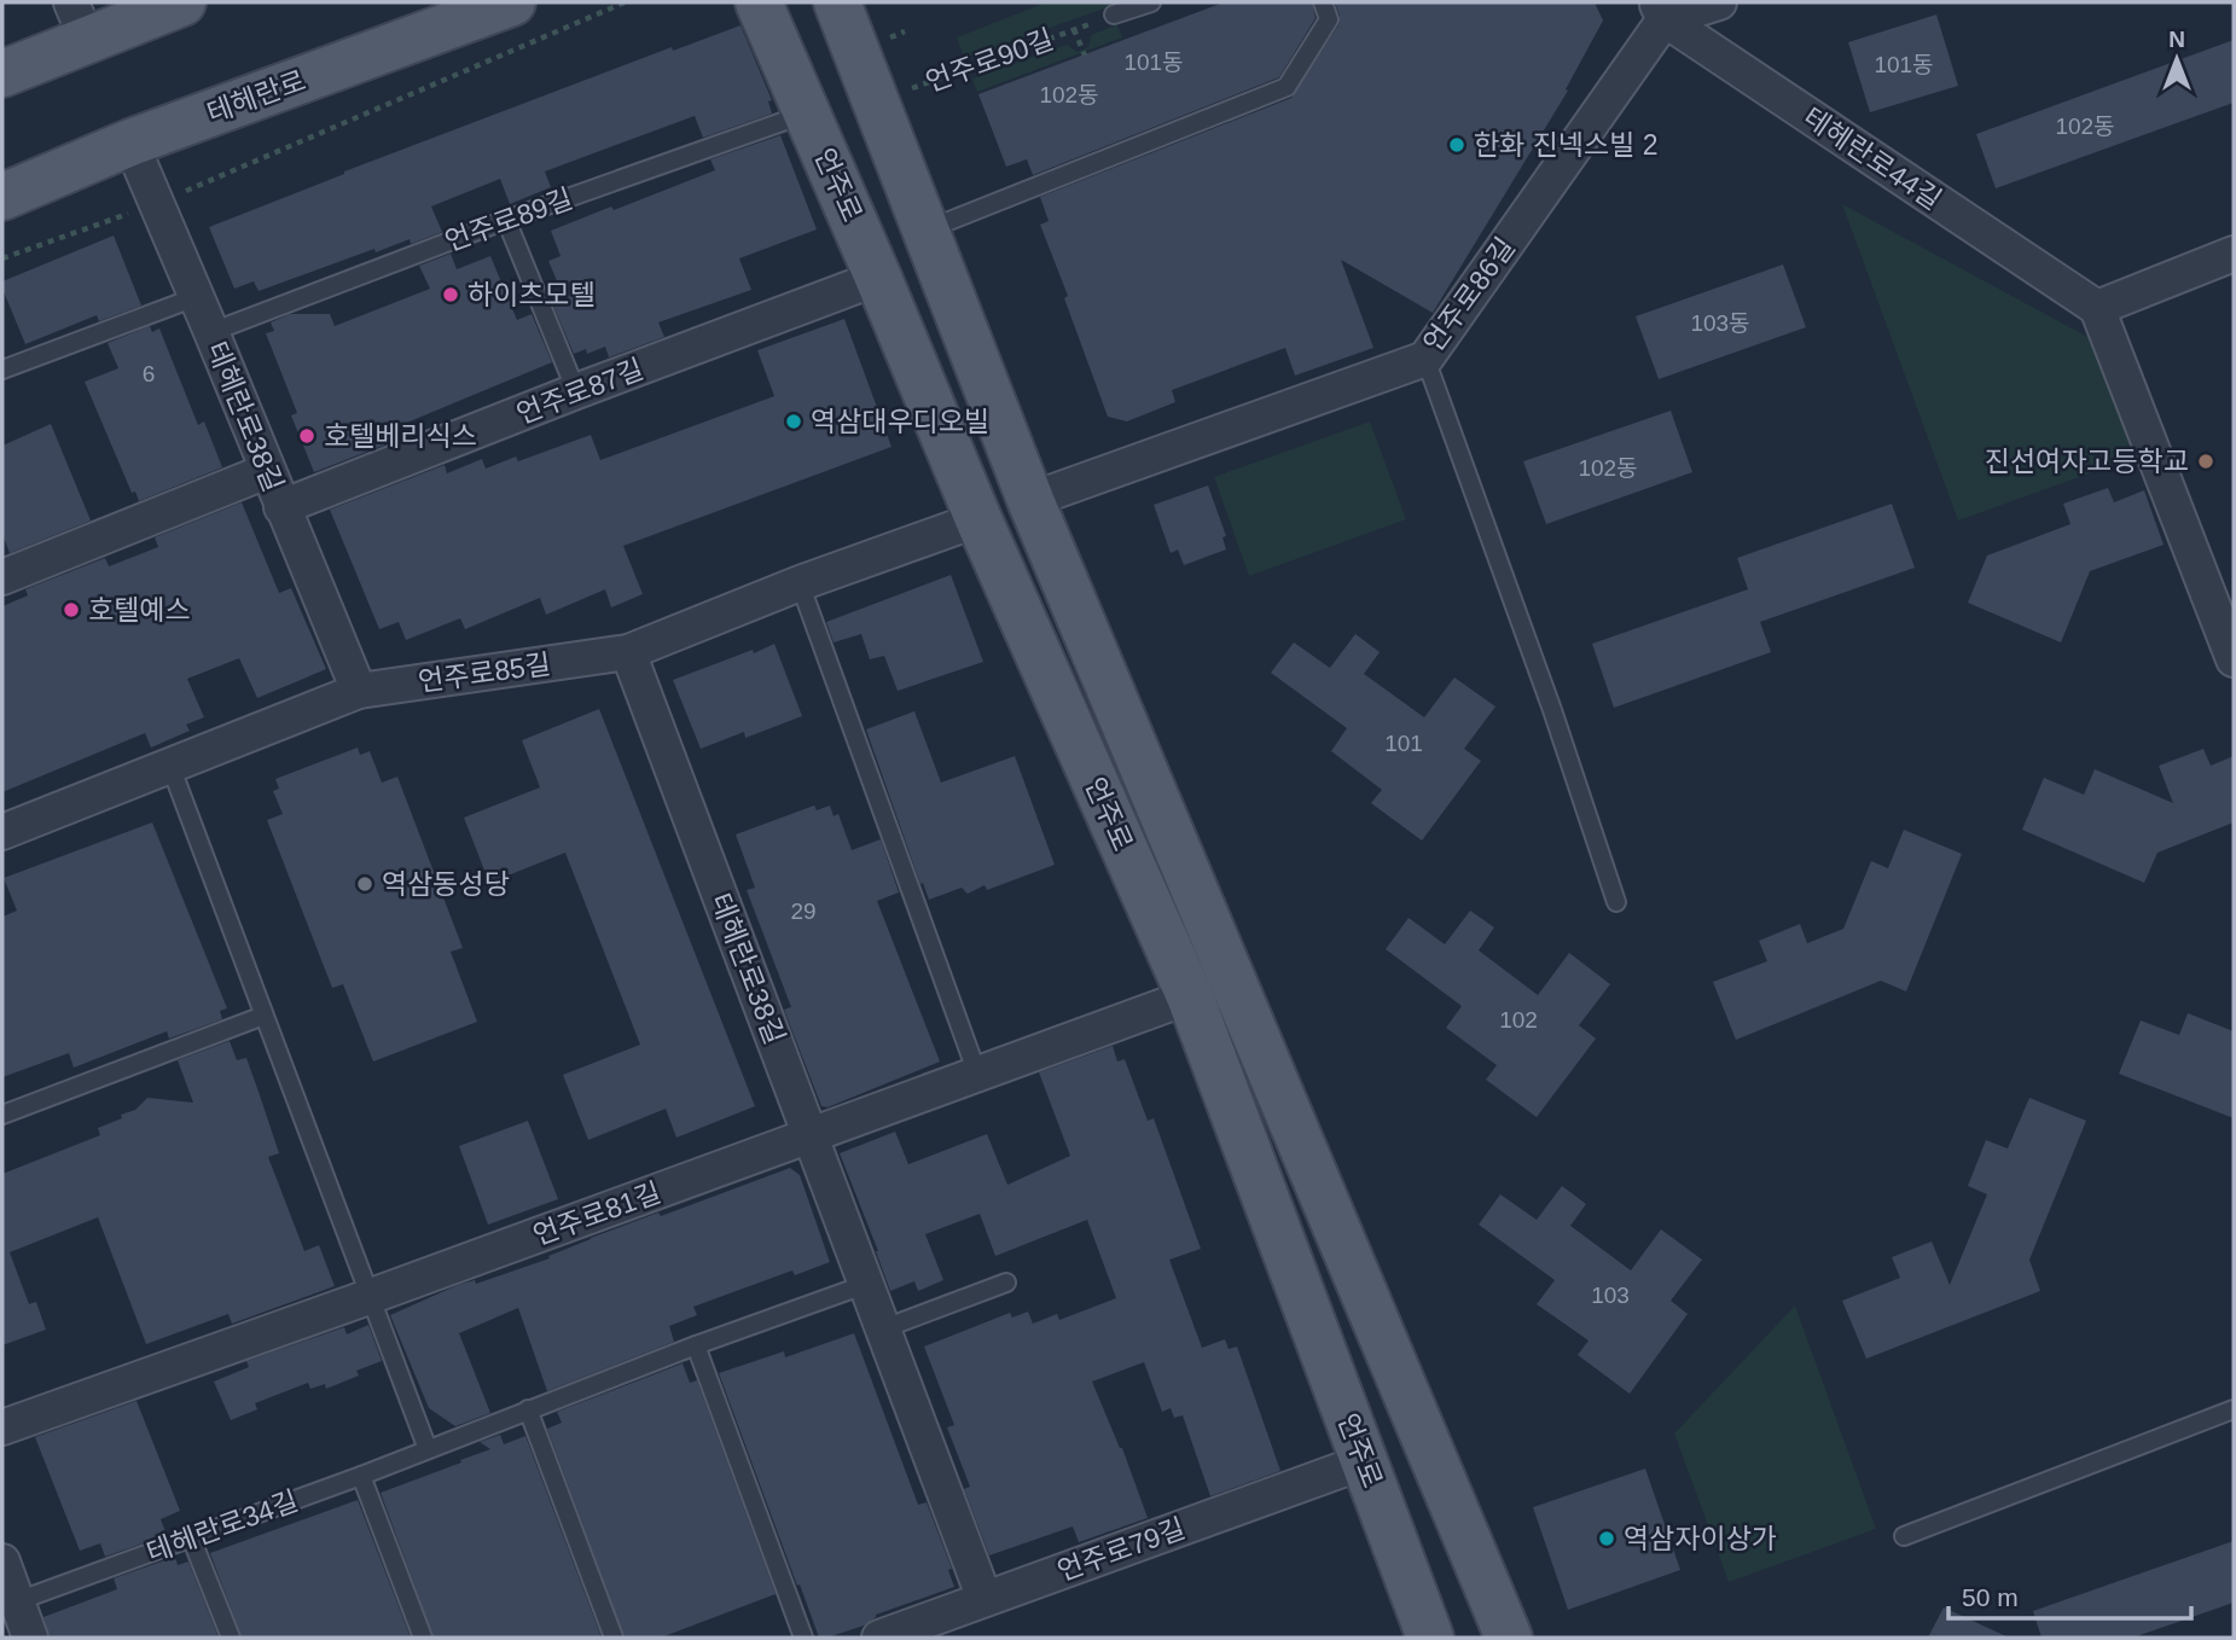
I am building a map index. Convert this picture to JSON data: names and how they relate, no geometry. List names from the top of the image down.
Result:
{
  "streets": {
    "main road": ["테헤란로", "언주로"],
    "street": [
      "테헤란로44길",
      "언주로86길",
      "언주로87길",
      "테헤란로38길",
      "언주로85길",
      "언주로81길",
      "언주로79길"
    ],
    "lane": ["언주로89길", "테헤란로34길"],
    "path": ["언주로90길"]
  },
  "crossings": [
    ["언주로90길", "언주로"],
    ["테헤란로", "테헤란로38길"],
    ["테헤란로44길", "언주로86길"],
    ["언주로", "언주로89길"],
    ["언주로", "언주로86길"],
    ["언주로", "언주로87길"],
    ["언주로", "언주로85길"],
    ["언주로", "언주로81길"],
    ["언주로", "언주로79길"],
    ["언주로89길", "테헤란로38길"],
    ["언주로87길", "테헤란로38길"],
    ["테헤란로38길", "언주로85길"],
    ["테헤란로38길", "언주로81길"],
    ["테헤란로38길", "언주로79길"]
  ],
  "places": [
    "한화 진넥스빌 2",
    "하이츠모텔",
    "역삼대우디오빌",
    "호텔베리식스",
    "진선여자고등학교",
    "호텔예스",
    "역삼동성당",
    "역삼자이상가"
  ],
  "house_numbers": [
    "101동",
    "101동",
    "102동",
    "102동",
    "103동",
    "6",
    "102동",
    "101",
    "29",
    "102",
    "103"
  ],
  "scale_bar": "50 m",
  "north": "top"
}
